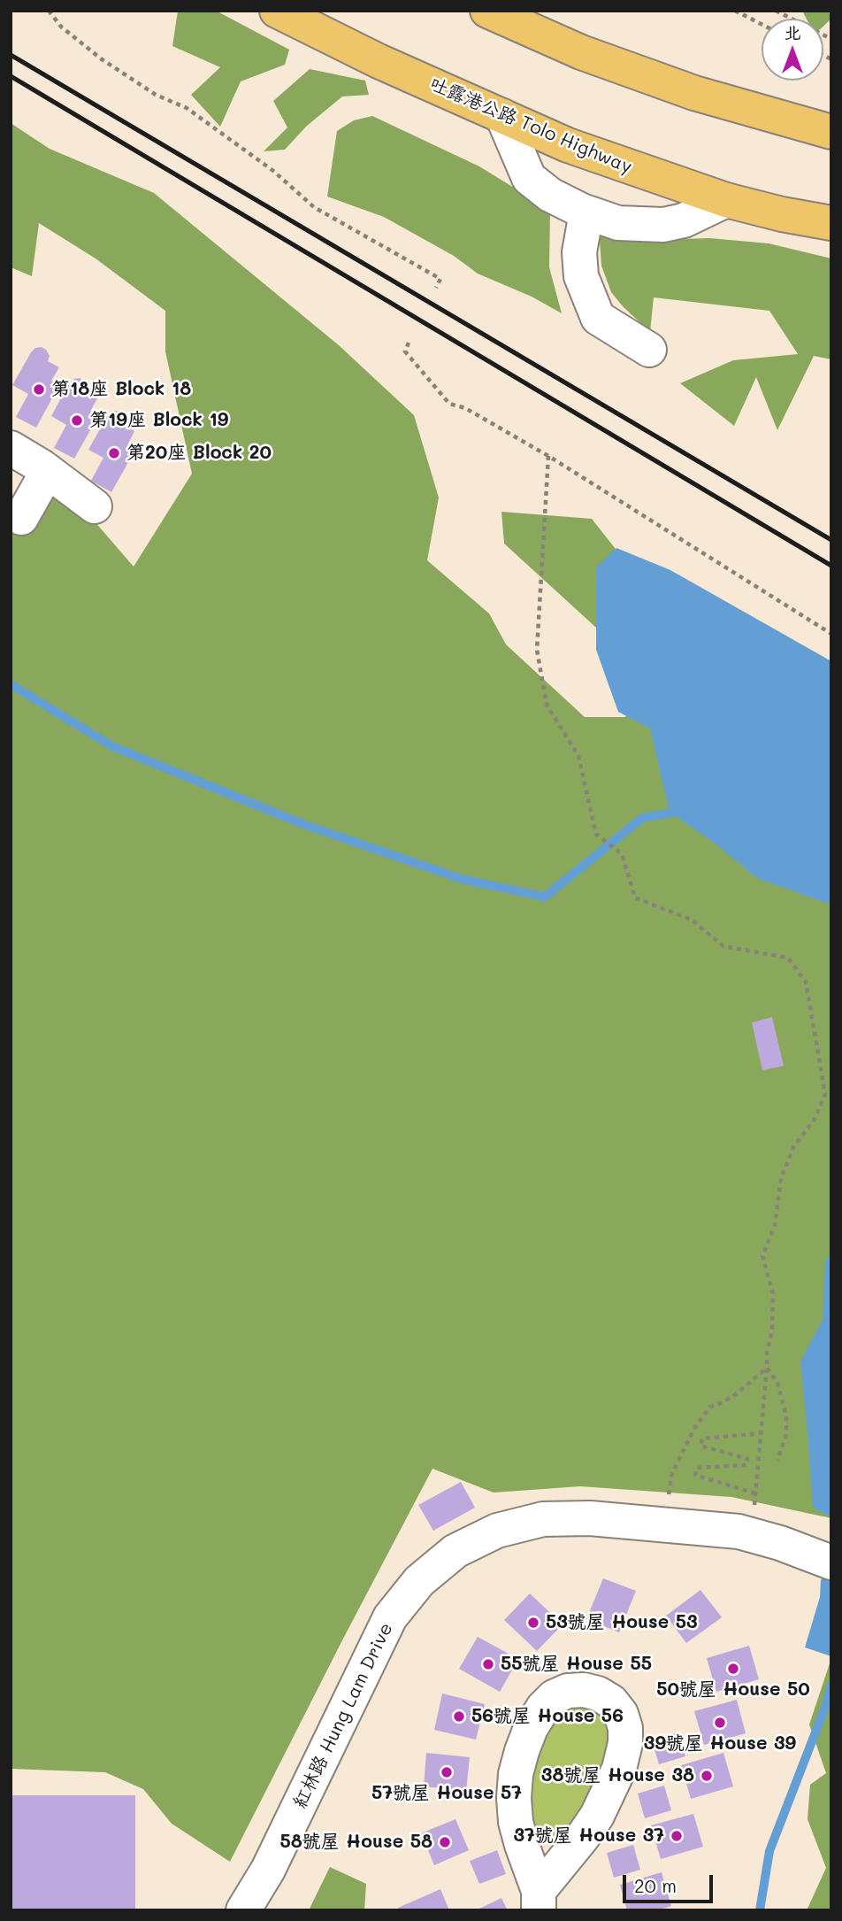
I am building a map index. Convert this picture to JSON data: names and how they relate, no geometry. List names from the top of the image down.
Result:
{
  "streets": {
    "highway": ["吐露港公路 Tolo Highway"],
    "street": ["紅林路 Hung Lam Drive"]
  },
  "places": [
    "第18座 Block 18",
    "第19座 Block 19",
    "第20座 Block 20",
    "53號屋 House 53",
    "55號屋 House 55",
    "50號屋 House 50",
    "56號屋 House 56",
    "39號屋 House 39",
    "57號屋 House 57",
    "38號屋 House 38",
    "37號屋 House 37",
    "58號屋 House 58"
  ],
  "scale_bar": "20 m",
  "north": "top"
}
